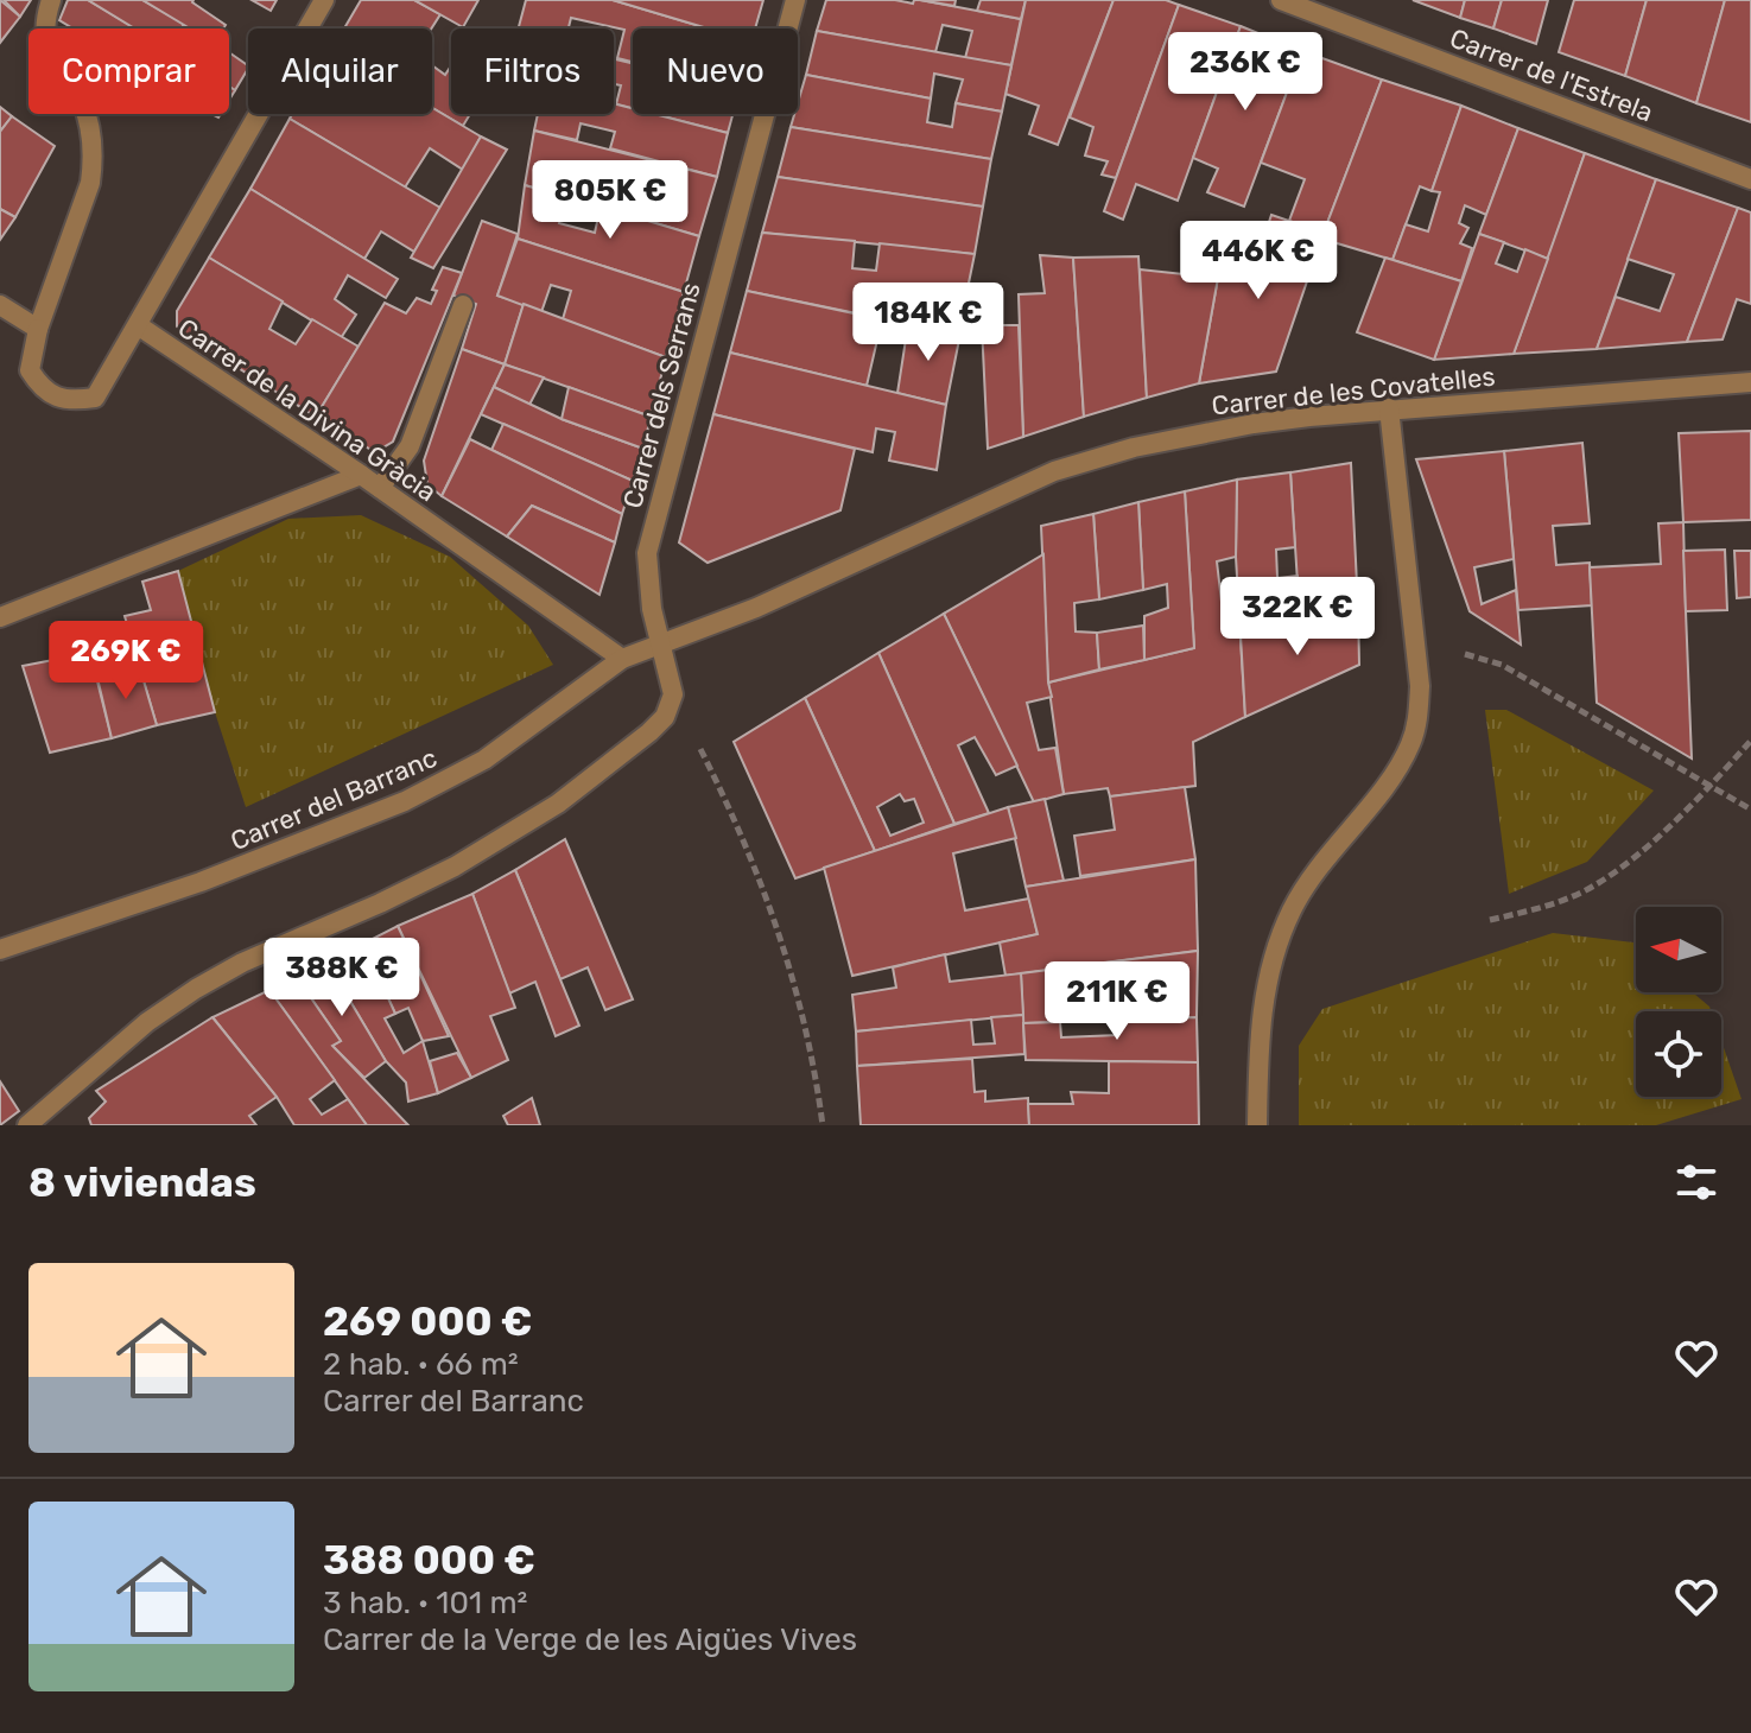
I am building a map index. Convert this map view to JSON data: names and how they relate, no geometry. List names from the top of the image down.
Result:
{
  "streets": {
    "street": [
      "Carrer de l'Estrela",
      "Carrer de les Covatelles",
      "Carrer dels Serrans",
      "Carrer de la Divina Gràcia",
      "Carrer del Barranc"
    ]
  },
  "crossings": [
    ["Carrer de les Covatelles", "Carrer dels Serrans"],
    ["Carrer de les Covatelles", "Carrer del Barranc"],
    ["Carrer dels Serrans", "Carrer del Barranc"],
    ["Carrer de la Divina Gràcia", "Carrer del Barranc"]
  ],
  "north": "left",
  "page": {
    "chip": [
      "Comprar",
      "Alquilar",
      "Filtros",
      "Nuevo"
    ],
    "price": [
      "236K €",
      "805K €",
      "446K €",
      "184K €",
      "322K €",
      "269K €",
      "388K €",
      "211K €"
    ],
    "heading": "8 viviendas",
    "list": [
      {
        "name": "269 000 €",
        "note": "2 hab. · 66 m² · Carrer del Barranc"
      },
      {
        "name": "388 000 €",
        "note": "3 hab. · 101 m² · Carrer de la Verge de les Aigües Vives"
      }
    ]
  }
}
